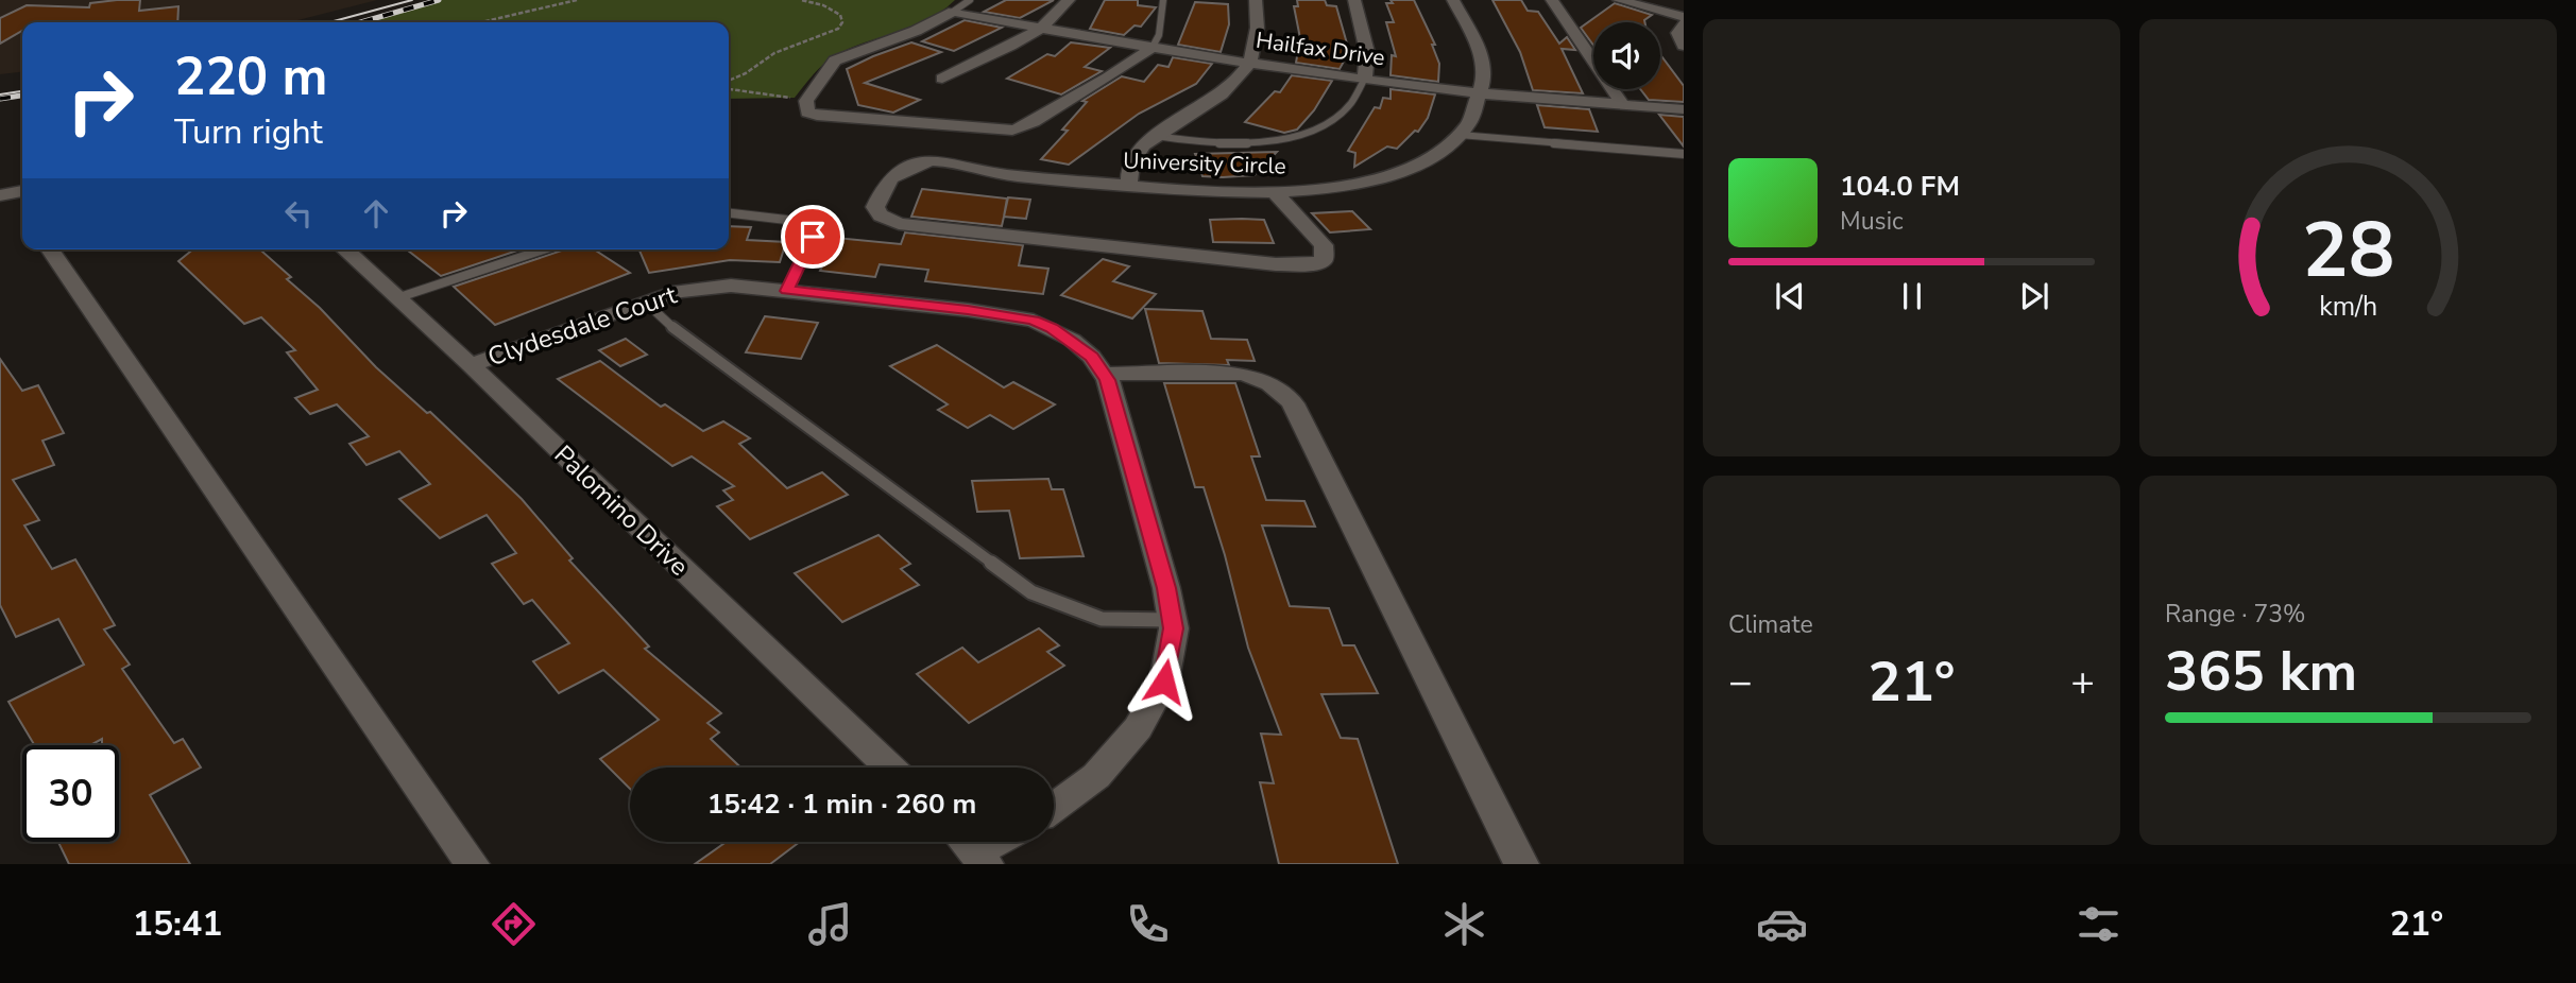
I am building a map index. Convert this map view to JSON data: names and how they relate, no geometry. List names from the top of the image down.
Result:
{
  "streets": {
    "street": [
      "Hailfax Drive",
      "University Circle",
      "Clydesdale Court",
      "Palomino Drive"
    ]
  },
  "crossings": [
    ["Hailfax Drive", "University Circle"],
    ["Clydesdale Court", "Palomino Drive"]
  ],
  "page": {
    "turn": ["220 m", "Turn right"],
    "song": ["104.0 FM", "Music"],
    "tile": [
      "Climate",
      ["Range · 73%", "365 km"]
    ],
    "heat": ["−", "21°", "+"],
    "limit": "30",
    "trip": "15:42 · 1 min · 260 m",
    "tabs": ["15:41", "21°"],
    "gauge": ["28", "km/h"]
  }
}
